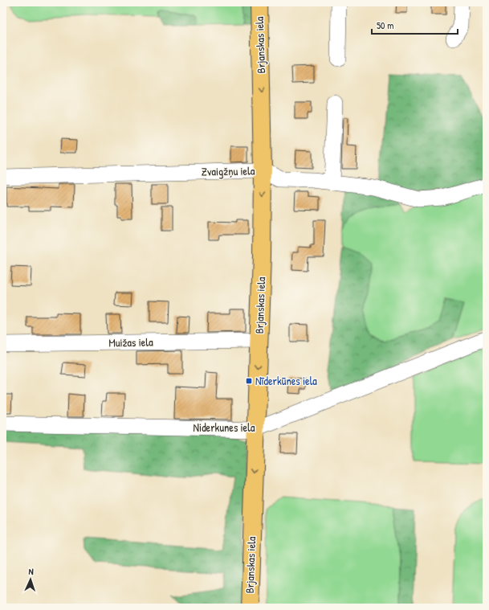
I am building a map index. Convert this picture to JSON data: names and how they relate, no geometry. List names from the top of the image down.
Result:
{
  "streets": {
    "main road": ["Brjanskas iela"],
    "street": ["Zvaigžņu iela", "Muižas iela", "Niderkunes iela"]
  },
  "crossings": [
    ["Brjanskas iela", "Zvaigžņu iela"],
    ["Brjanskas iela", "Muižas iela"],
    ["Brjanskas iela", "Niderkunes iela"]
  ],
  "one_way": ["Brjanskas iela"],
  "places": {
    "transit": ["Nīderkūnes iela"]
  },
  "scale_bar": "50 m",
  "north": "top"
}
